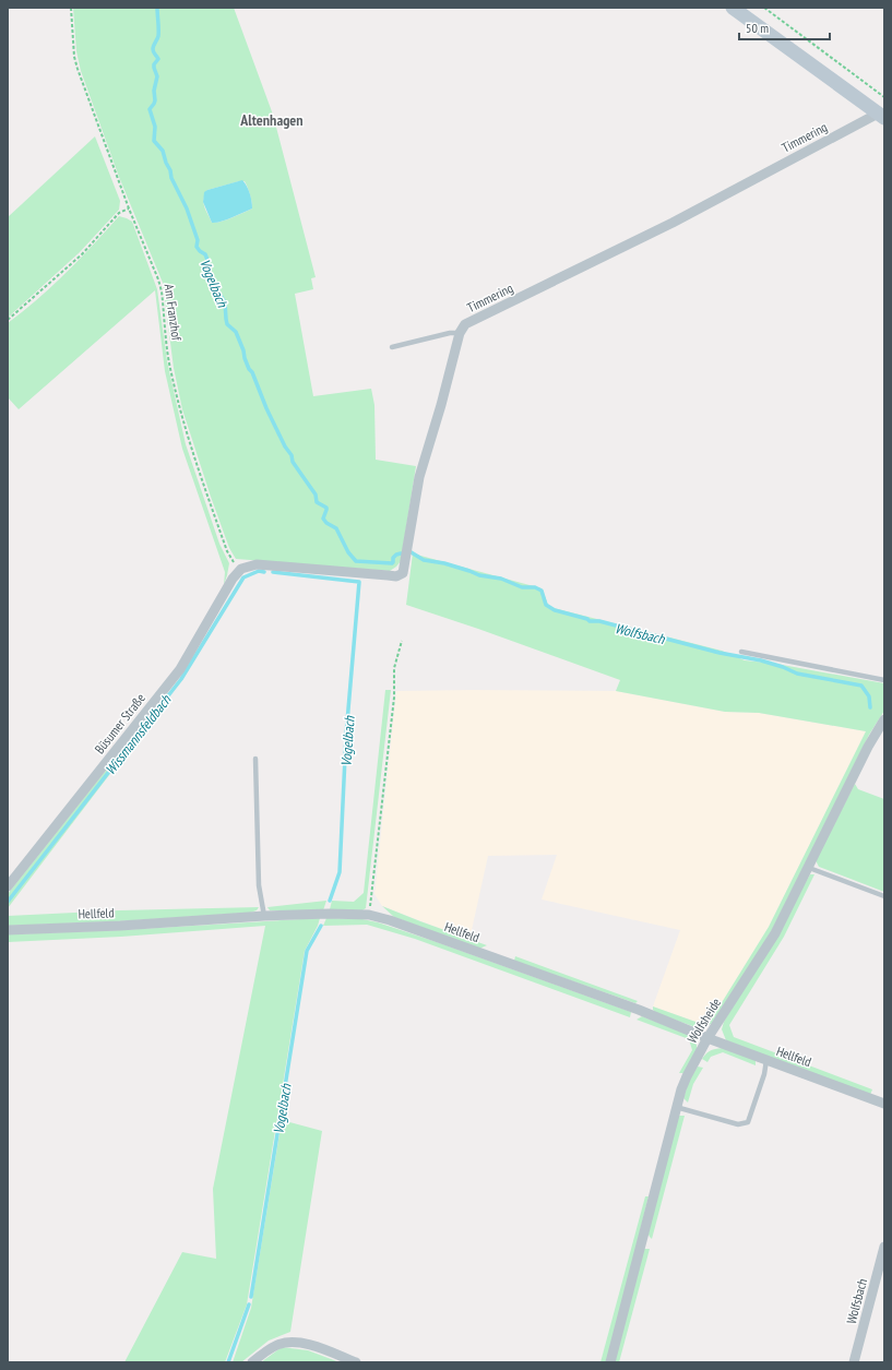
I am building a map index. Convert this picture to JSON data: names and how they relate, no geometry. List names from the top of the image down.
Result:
{
  "streets": {
    "street": [
      "Timmering",
      "Büsumer Straße",
      "Hellfeld",
      "Wolfsheide",
      "Wolfsbach"
    ],
    "path": ["Am Franzhof"]
  },
  "crossings": [
    ["Am Franzhof", "Büsumer Straße"],
    ["Hellfeld", "Wolfsheide"]
  ],
  "districts": ["Altenhagen"],
  "water": ["Vogelbach", "Wolfsbach", "Wissmannsfeldbach"],
  "scale_bar": "50 m"
}
